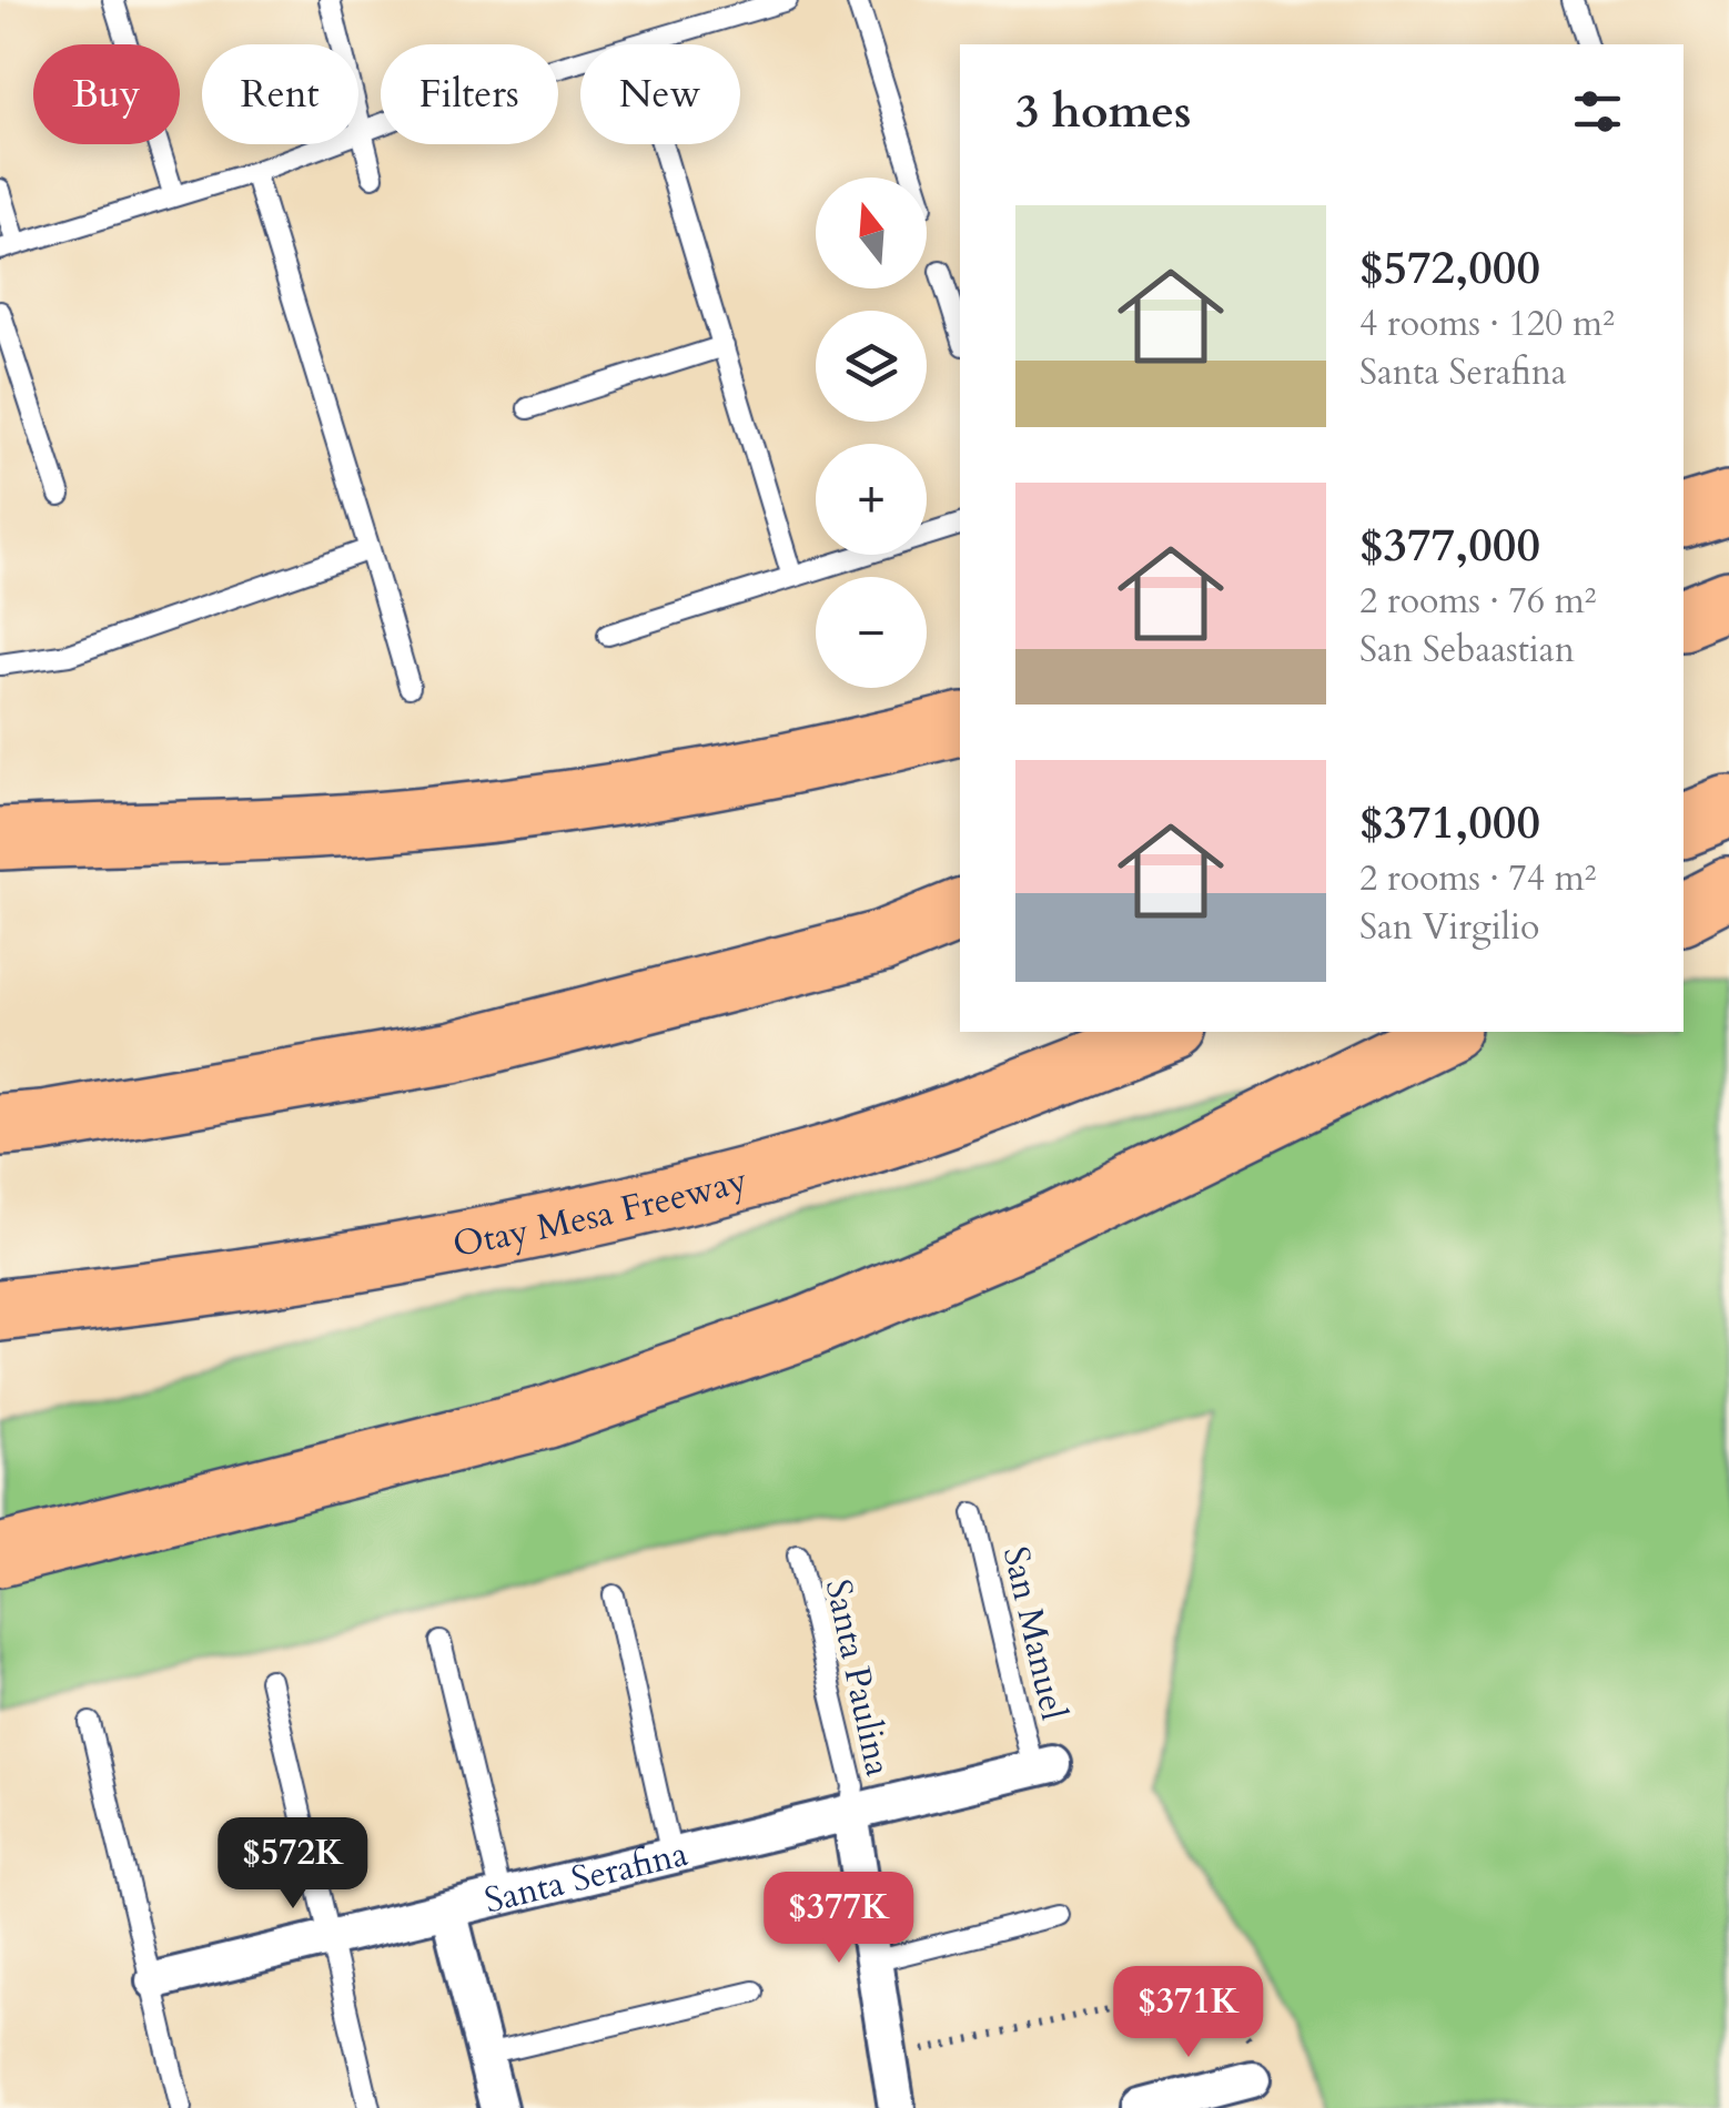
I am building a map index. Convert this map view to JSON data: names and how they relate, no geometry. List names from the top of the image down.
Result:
{
  "streets": {
    "highway": ["Otay Mesa Freeway"],
    "street": ["Santa Serafina"],
    "lane": ["San Manuel", "Santa Paulina"]
  },
  "crossings": [
    ["San Manuel", "Santa Serafina"],
    ["Santa Paulina", "Santa Serafina"]
  ],
  "north": "top",
  "page": {
    "chip": [
      "Buy",
      "Rent",
      "Filters",
      "New"
    ],
    "heading": "3 homes",
    "map_buttons": ["+", "−"],
    "list": [
      {
        "name": "$572,000",
        "note": "4 rooms · 120 m² · Santa Serafina"
      },
      {
        "name": "$377,000",
        "note": "2 rooms · 76 m² · San Sebaastian"
      },
      {
        "name": "$371,000",
        "note": "2 rooms · 74 m² · San Virgilio"
      }
    ],
    "price": ["$572K", "$377K", "$371K"]
  }
}
